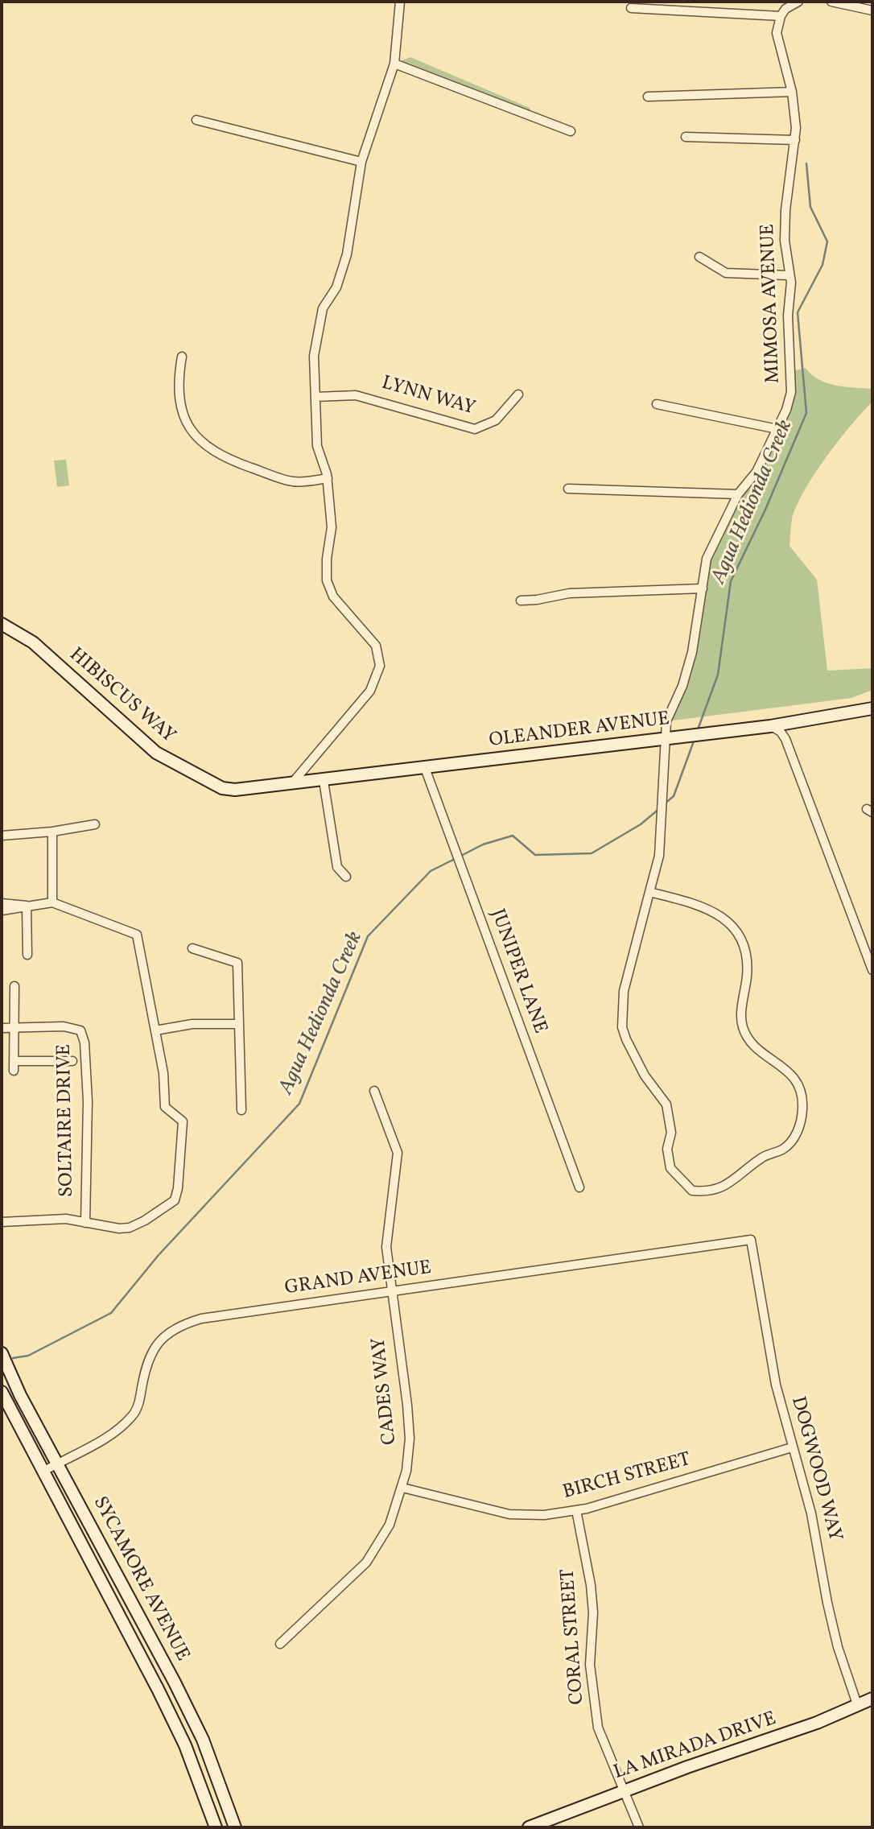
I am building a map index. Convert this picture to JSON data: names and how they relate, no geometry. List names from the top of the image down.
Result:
{
  "streets": {
    "main road": [
      "HIBISCUS WAY",
      "OLEANDER AVENUE",
      "SYCAMORE AVENUE",
      "LA MIRADA DRIVE"
    ],
    "street": [
      "MIMOSA AVENUE",
      "LYNN WAY",
      "JUNIPER LANE",
      "SOLTAIRE DRIVE",
      "GRAND AVENUE",
      "CADES WAY",
      "DOGWOOD WAY",
      "BIRCH STREET",
      "CORAL STREET"
    ]
  },
  "crossings": [
    ["MIMOSA AVENUE", "OLEANDER AVENUE"],
    ["HIBISCUS WAY", "OLEANDER AVENUE"],
    ["OLEANDER AVENUE", "JUNIPER LANE"],
    ["GRAND AVENUE", "CADES WAY"],
    ["GRAND AVENUE", "DOGWOOD WAY"],
    ["GRAND AVENUE", "SYCAMORE AVENUE"],
    ["CADES WAY", "BIRCH STREET"],
    ["DOGWOOD WAY", "BIRCH STREET"],
    ["DOGWOOD WAY", "LA MIRADA DRIVE"],
    ["BIRCH STREET", "CORAL STREET"],
    ["CORAL STREET", "LA MIRADA DRIVE"]
  ],
  "water": ["Agua Hedionda Creek"]
}
